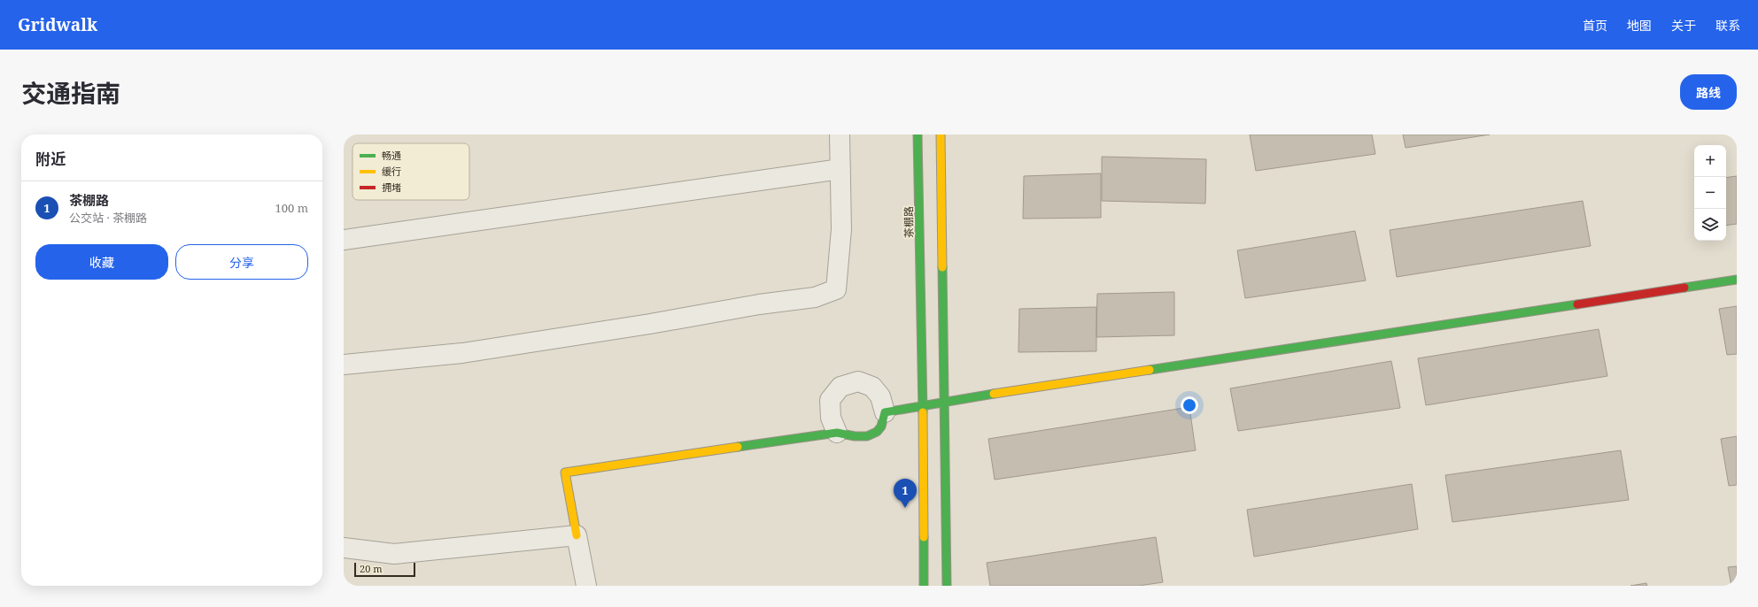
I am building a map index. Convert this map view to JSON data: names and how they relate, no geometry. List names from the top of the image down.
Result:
{
  "streets": {
    "street": ["茶棚路"]
  },
  "legend": ["畅通", "缓行", "拥堵"],
  "scale_bar": "20 m",
  "page": {
    "header": "Gridwalk",
    "nav": [
      "首页",
      "地图",
      "关于",
      "联系"
    ],
    "title": "交通指南",
    "buttons": [
      "路线",
      ["收藏", "分享"]
    ],
    "heading": "附近",
    "map_buttons": ["+", "−"],
    "list": [
      {
        "mark": "1",
        "name": "茶棚路",
        "note": "公交站 · 茶棚路",
        "value": "100 m"
      }
    ],
    "pins": "1",
    "scale": "20 m"
  }
}
